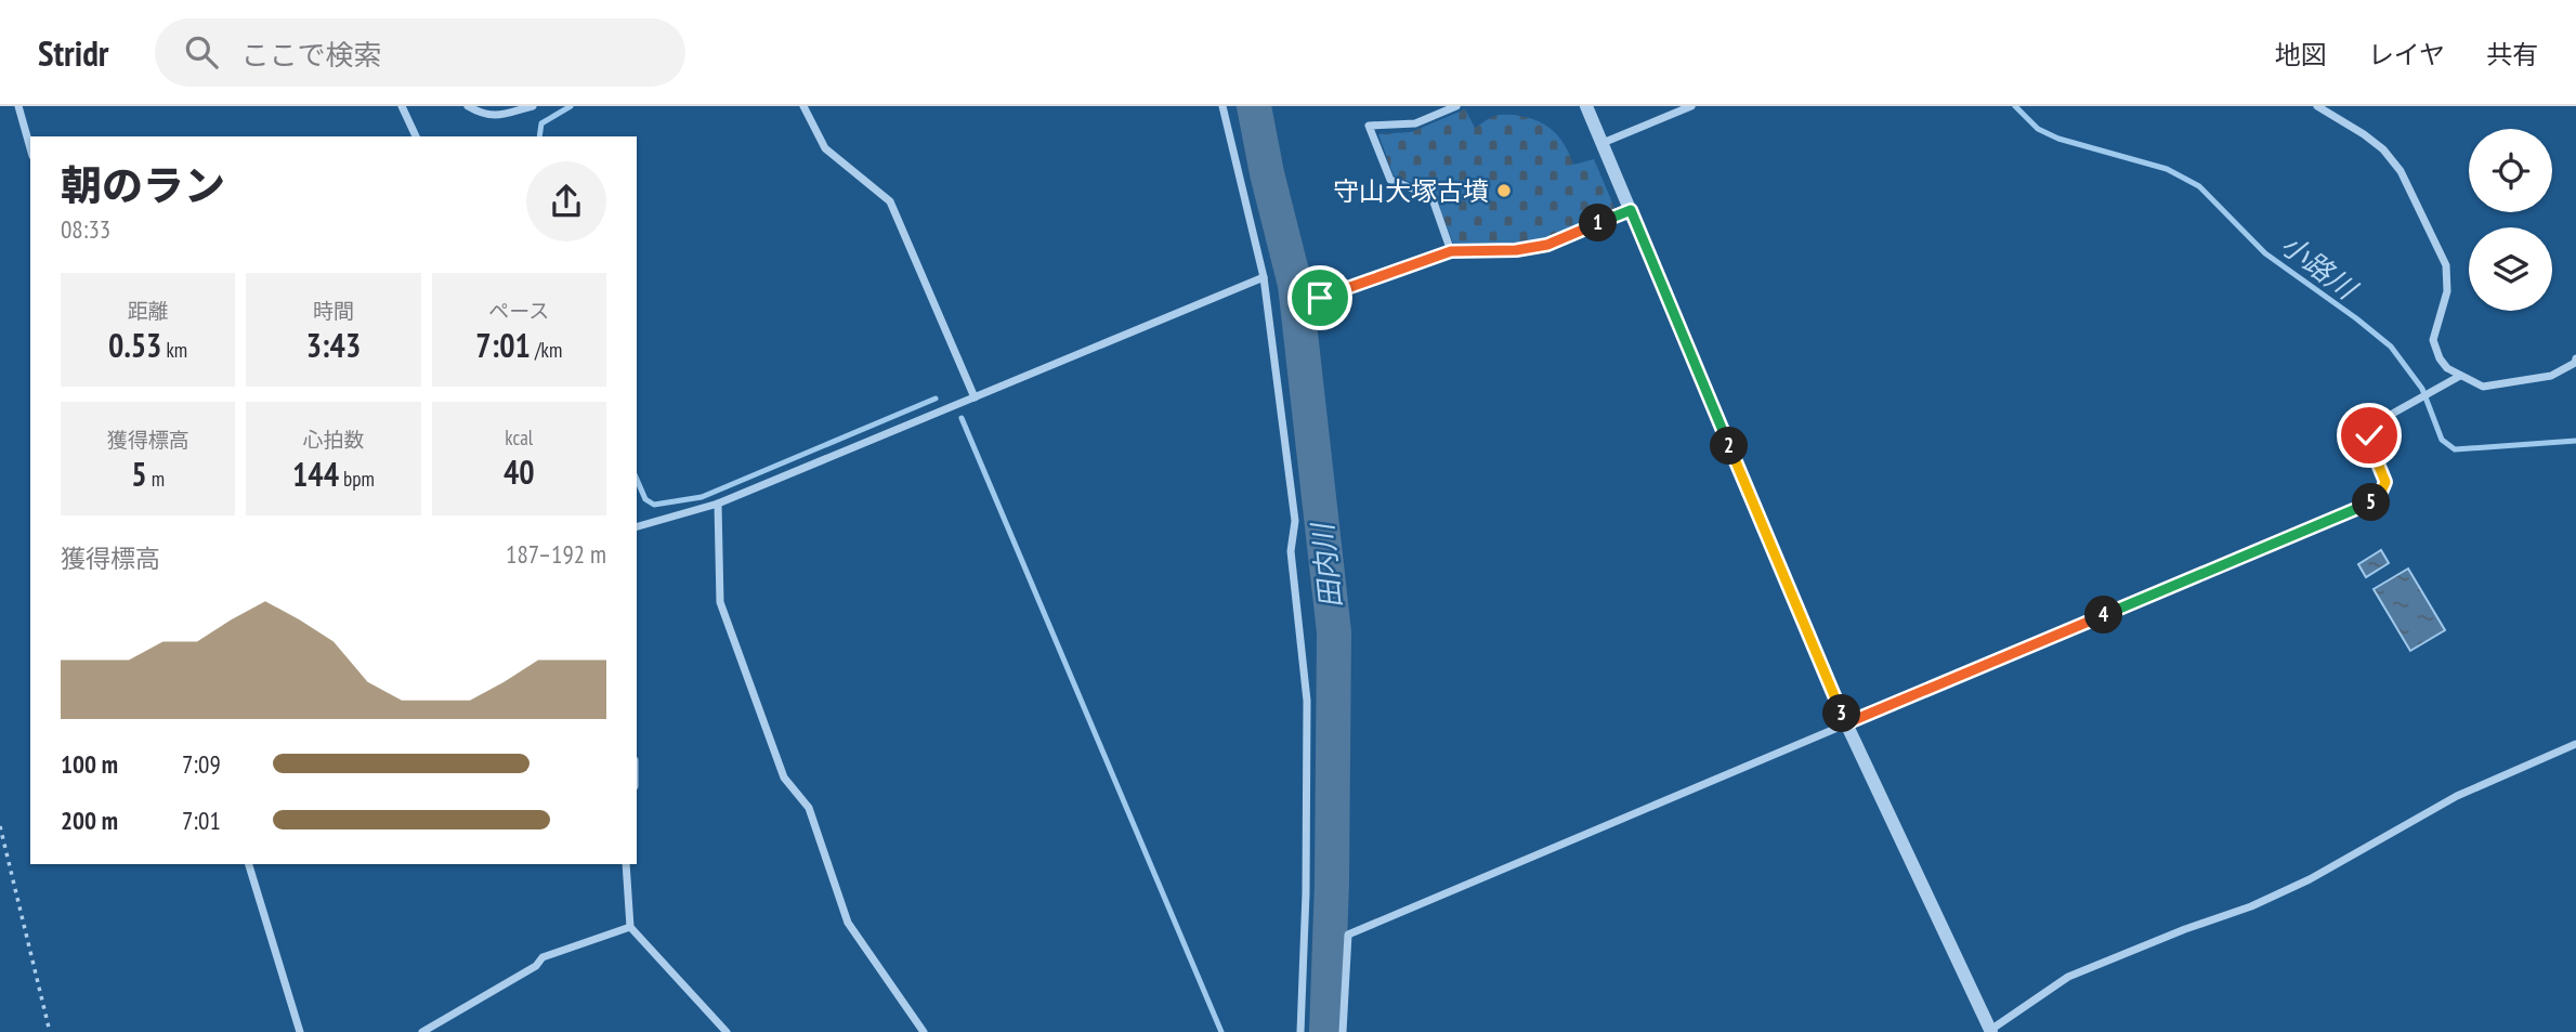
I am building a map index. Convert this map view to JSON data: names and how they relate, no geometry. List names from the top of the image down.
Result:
{
  "water": ["小路川", "田内川"],
  "places": ["守山大塚古墳"],
  "page": {
    "header": "Stridr",
    "search": "ここで検索",
    "nav": ["地図", "レイヤ", "共有"],
    "heading": ["朝のラン", "08:33"],
    "pins": [
      "1",
      "2",
      "5",
      "4",
      "3"
    ],
    "stats": [
      ["距離", "0.53 km"],
      ["時間", "3:43"],
      ["ペース", "7:01 /km"],
      ["獲得標高", "5 m"],
      ["心拍数", "144 bpm"],
      ["kcal", "40"]
    ],
    "chart": ["獲得標高", "187–192 m"],
    "list": [
      {
        "name": "100 m",
        "note": "7:09"
      },
      {
        "name": "200 m",
        "note": "7:01"
      }
    ]
  }
}
